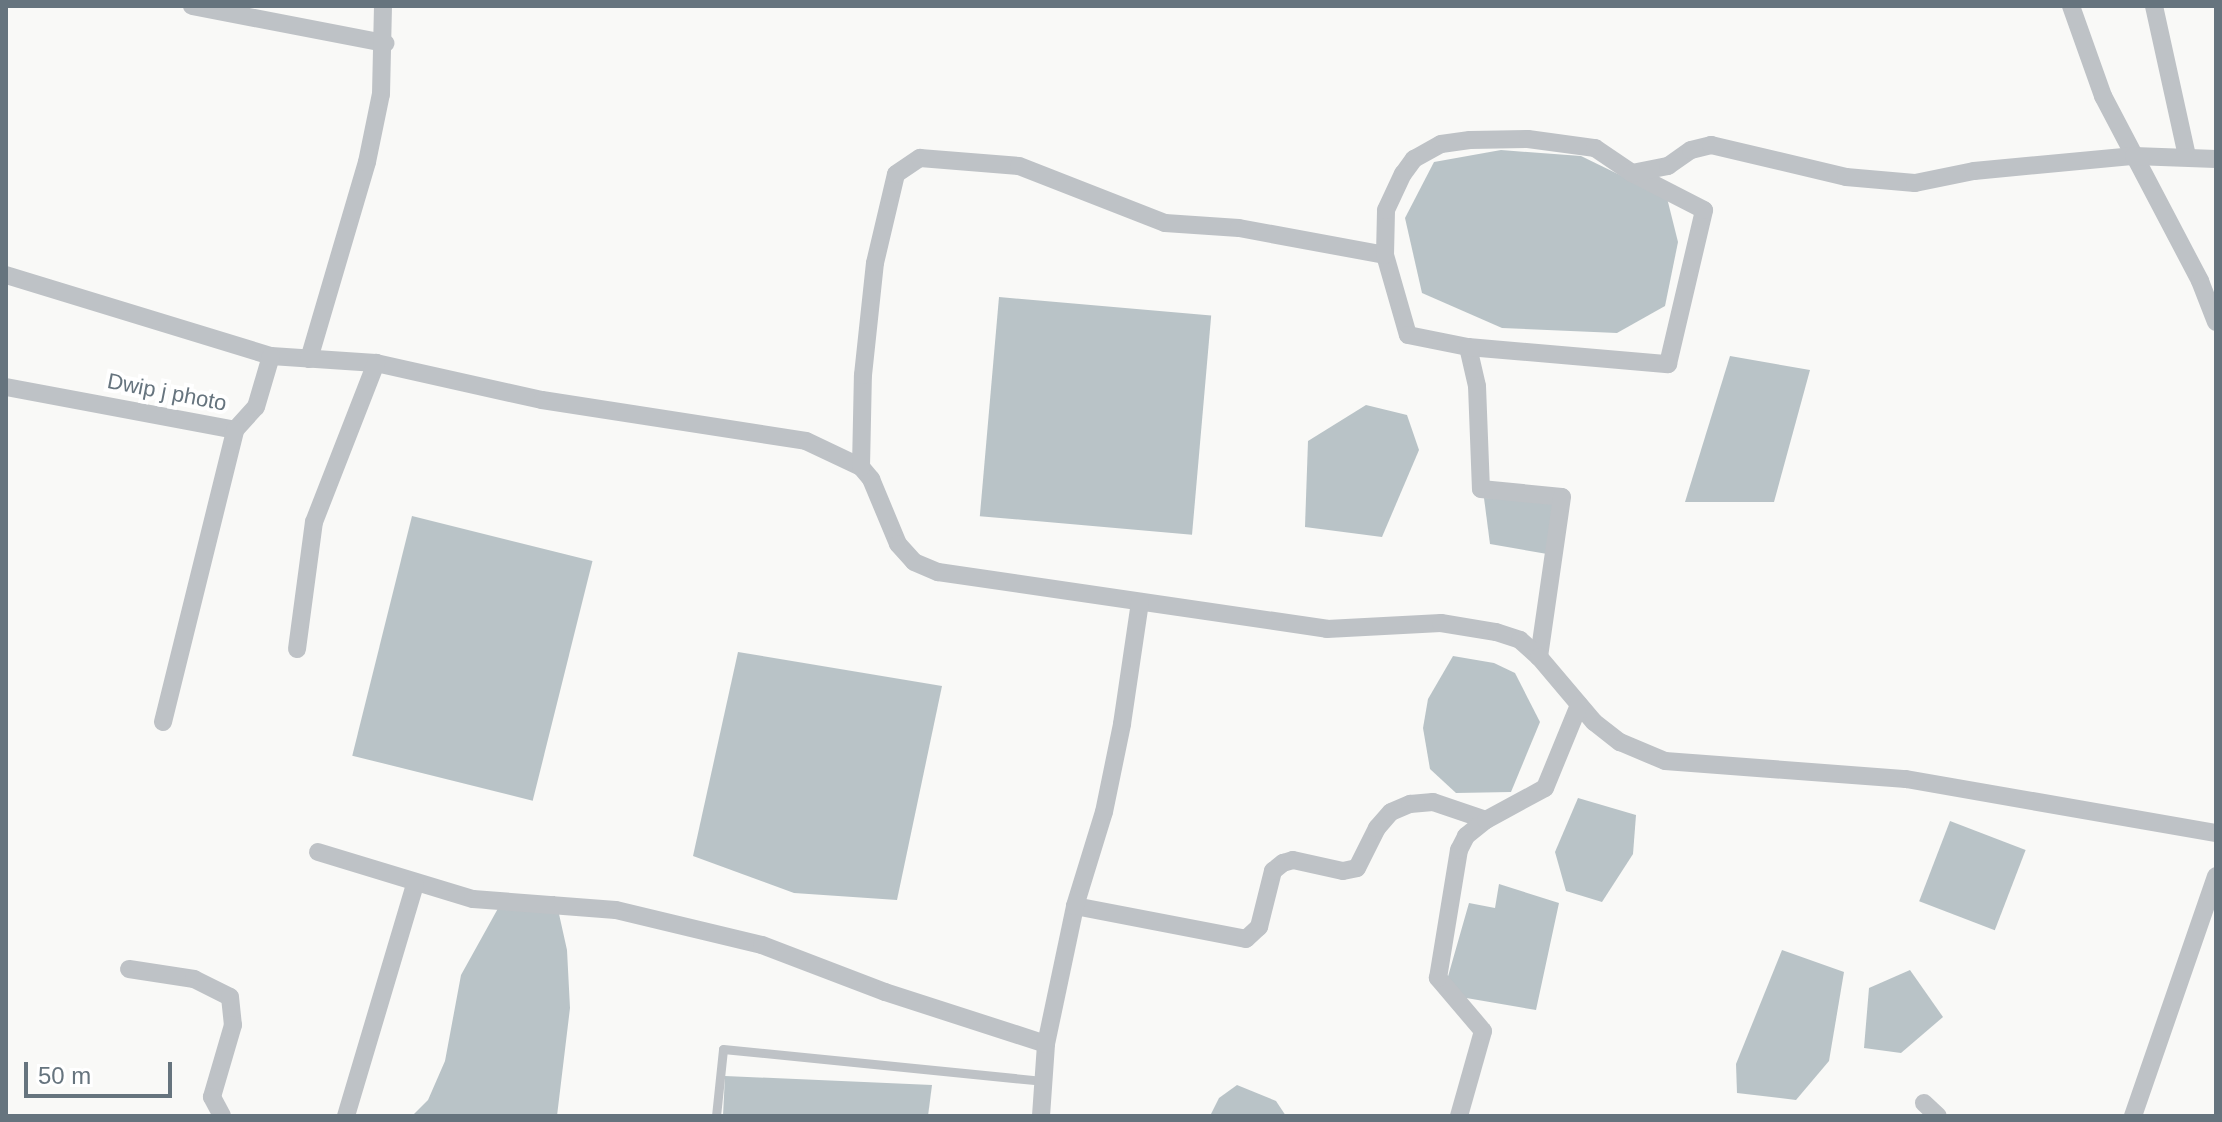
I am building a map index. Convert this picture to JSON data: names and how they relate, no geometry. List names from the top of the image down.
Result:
{
  "streets": {
    "street": ["Dwip j photo"]
  },
  "scale_bar": "50 m"
}
